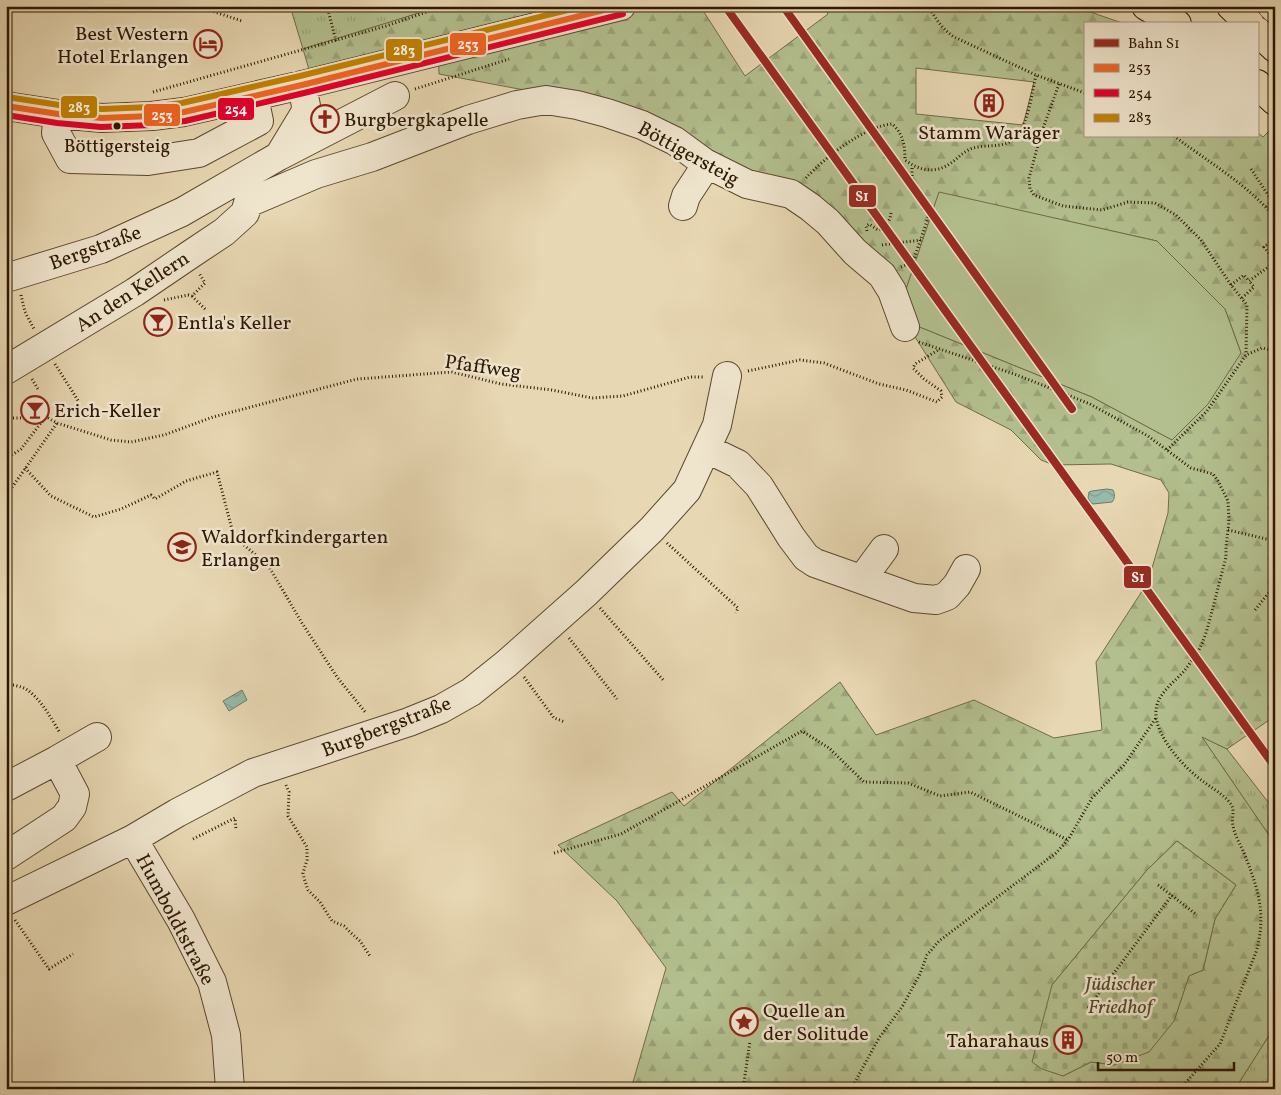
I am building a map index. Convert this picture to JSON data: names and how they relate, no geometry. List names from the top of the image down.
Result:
{
  "streets": {
    "street": [
      "Böttigersteig",
      "Bergstraße",
      "An den Kellern",
      "Burgbergstraße",
      "Humboldtstraße"
    ],
    "path": ["Pfaffweg"]
  },
  "crossings": [
    ["Böttigersteig", "Bergstraße"],
    ["Böttigersteig", "An den Kellern"],
    ["Pfaffweg", "Burgbergstraße"],
    ["Burgbergstraße", "Humboldtstraße"]
  ],
  "parks": ["Jüdischer Friedhof"],
  "places": {
    "hotel": ["Best Western Hotel Erlangen"],
    "building": ["Stamm Waräger", "Taharahaus"],
    "church": ["Burgbergkapelle"],
    "other": ["Böttigersteig"],
    "bar": ["Entla's Keller", "Erich-Keller"],
    "school or university": ["Waldorfkindergarten Erlangen"],
    "place": ["Quelle an der Solitude"]
  },
  "lines": [
    "rail line S1",
    "transit line 253",
    "transit line 283",
    "transit line 254"
  ],
  "legend": [
    "Bahn S1",
    "253",
    "254",
    "283"
  ],
  "scale_bar": "50 m"
}
